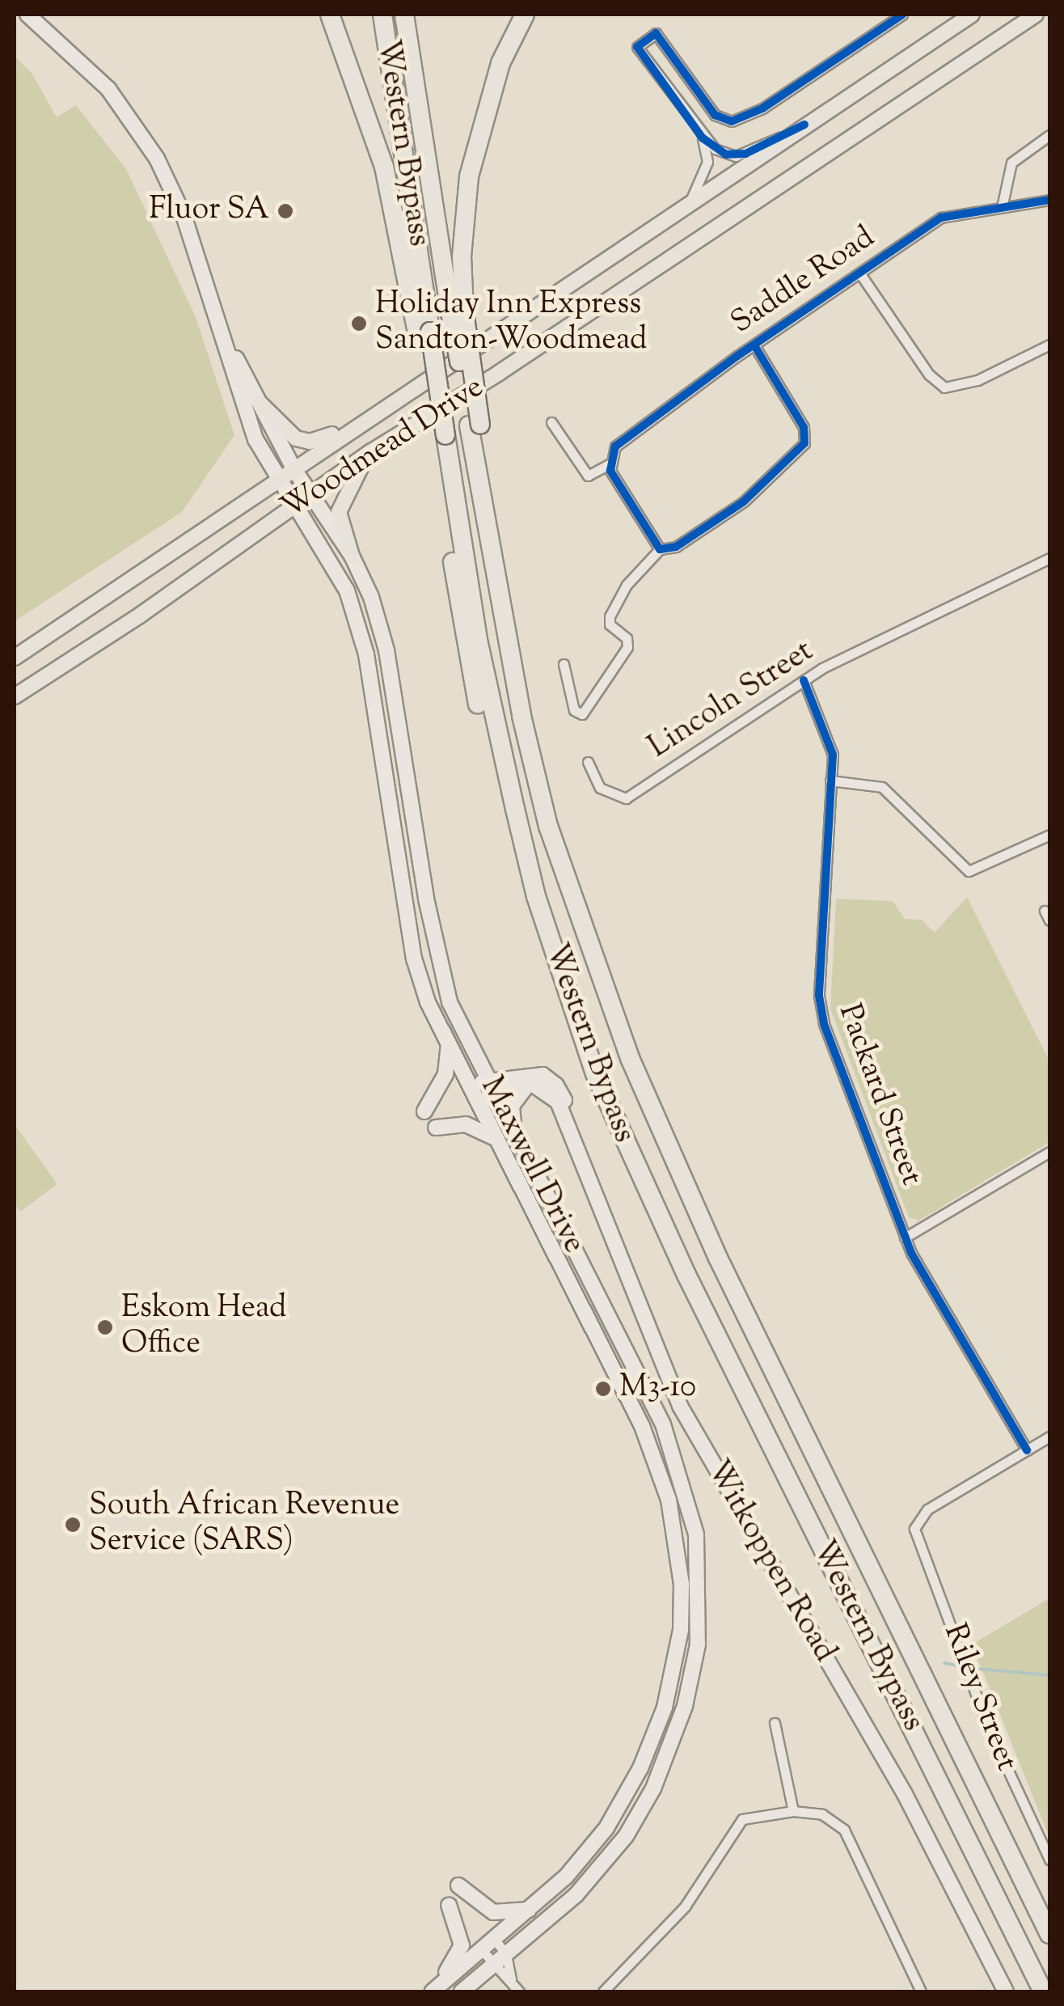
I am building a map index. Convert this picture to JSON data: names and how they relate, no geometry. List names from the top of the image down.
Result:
{
  "streets": {
    "highway": ["Western Bypass"],
    "main road": ["Woodmead Drive", "Maxwell Drive", "Witkoppen Road"],
    "street": [
      "Saddle Road",
      "Lincoln Street",
      "Packard Street",
      "Riley Street"
    ]
  },
  "crossings": [
    ["Woodmead Drive", "Maxwell Drive"],
    ["Lincoln Street", "Packard Street"],
    ["Packard Street", "Riley Street"],
    ["Maxwell Drive", "Witkoppen Road"]
  ],
  "places": [
    "Fluor SA",
    "Holiday Inn Express Sandton-Woodmead",
    "Eskom Head Office",
    "M3-10",
    "South African Revenue Service (SARS)"
  ]
}
